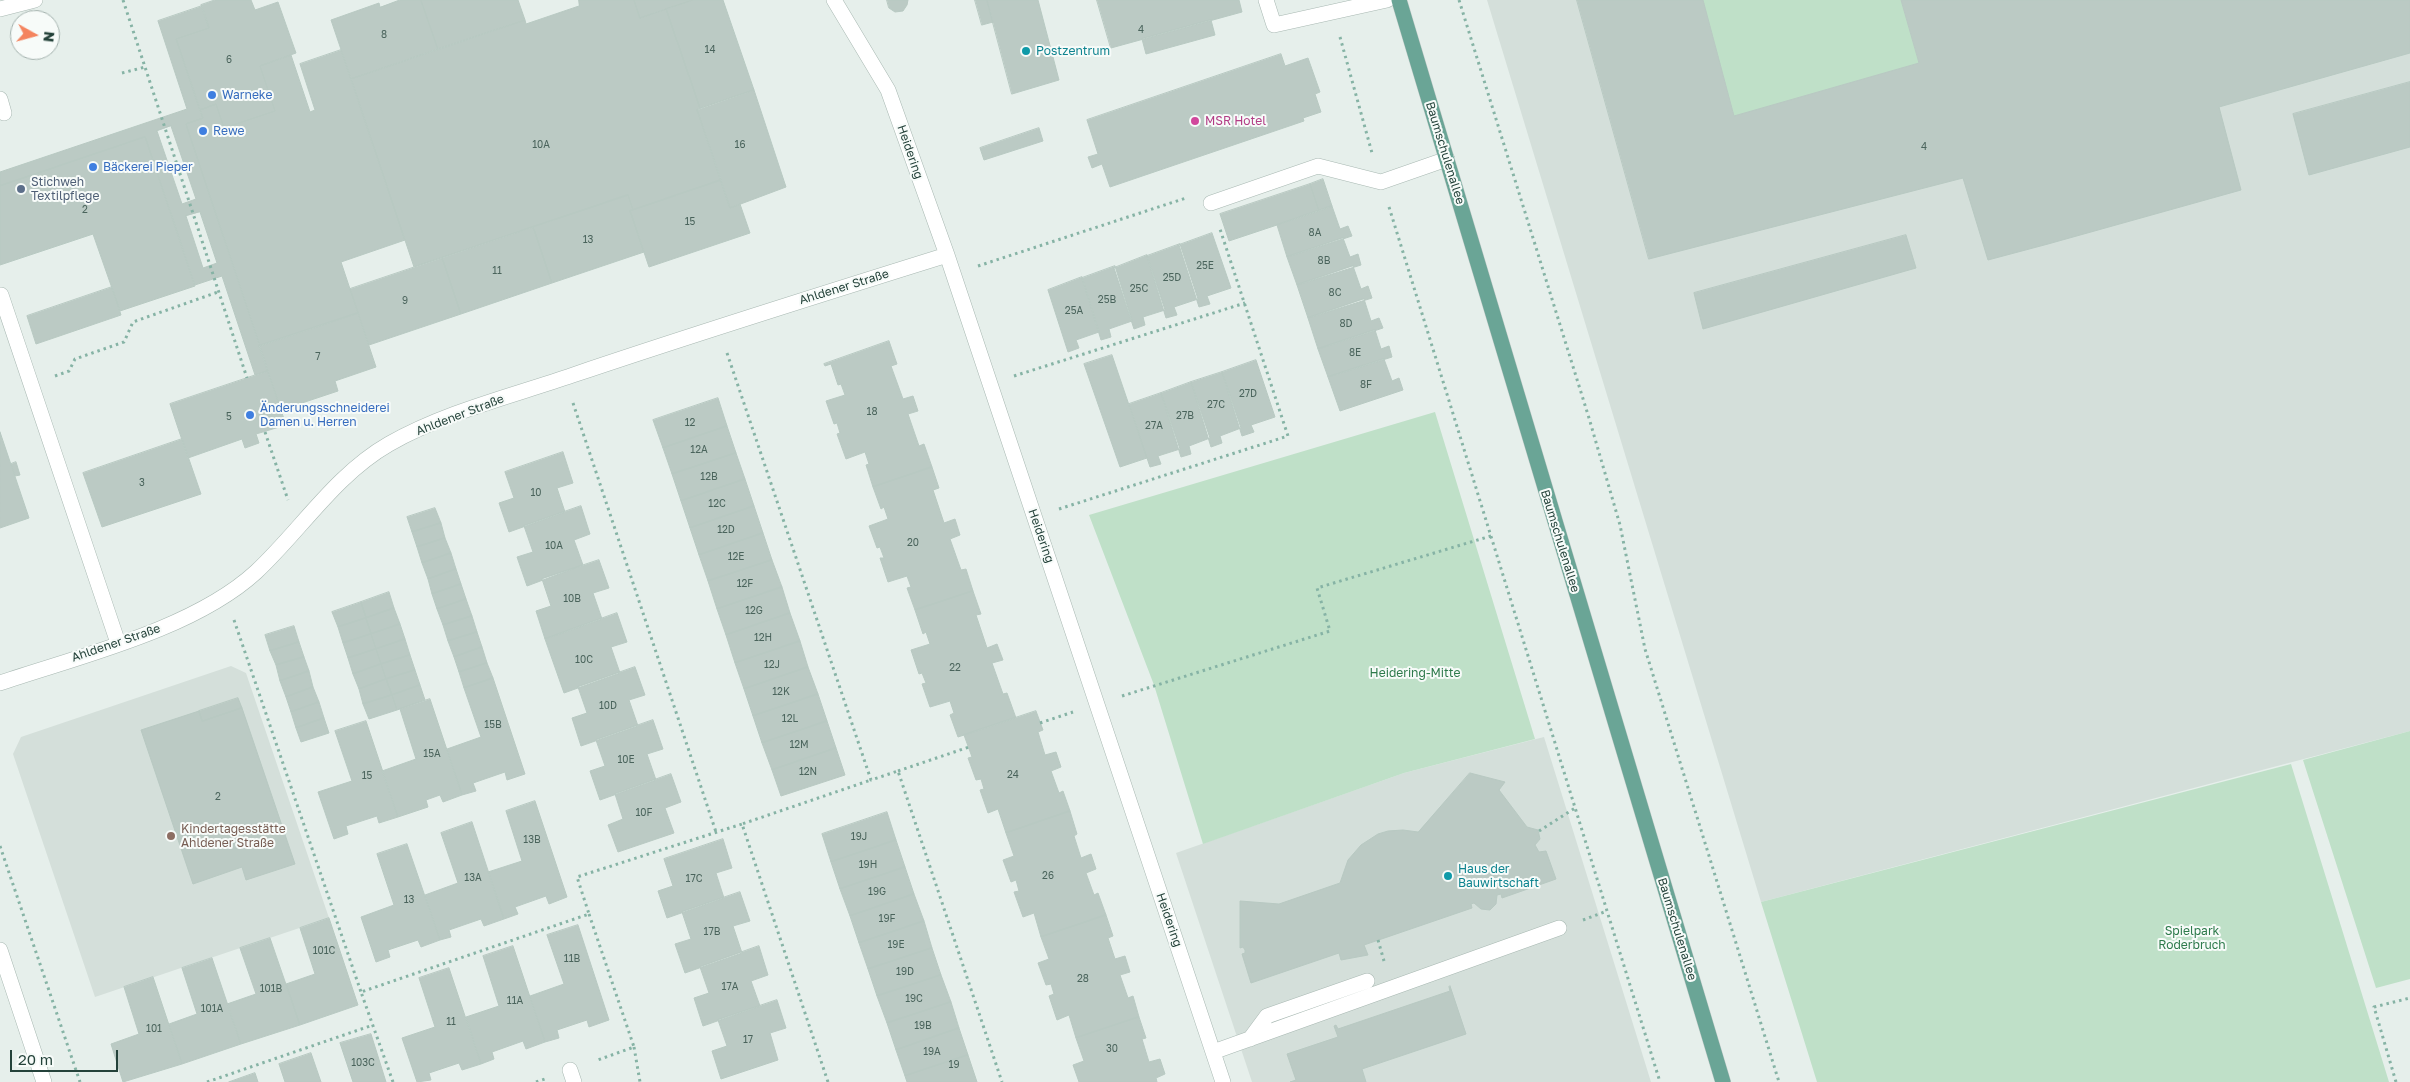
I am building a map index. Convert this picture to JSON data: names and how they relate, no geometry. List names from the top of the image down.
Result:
{
  "streets": {
    "main road": ["Baumschulenallee"],
    "street": ["Heidering", "Ahldener Straße"]
  },
  "crossings": [
    ["Heidering", "Ahldener Straße"]
  ],
  "parks": ["Heidering-Mitte", "Spielpark Roderbruch"],
  "places": [
    "Postzentrum",
    "Warneke",
    "MSR Hotel",
    "Rewe",
    "Bäckerei Pieper",
    "Stichweh Textilpflege",
    "Änderungsschneiderei Damen u. Herren",
    "Kindertagesstätte Ahldener Straße",
    "Haus der Bauwirtschaft"
  ],
  "house_numbers": [
    "4",
    "8",
    "14",
    "6",
    "10A",
    "16",
    "4",
    "2",
    "15",
    "8A",
    "13",
    "8B",
    "25E",
    "11",
    "25D",
    "25C",
    "8C",
    "25B",
    "9",
    "25A",
    "8D",
    "8E",
    "7",
    "8F",
    "27D",
    "27C",
    "18",
    "27B",
    "5",
    "12",
    "27A",
    "12A",
    "12B",
    "3",
    "10",
    "12C",
    "12D",
    "20",
    "10A",
    "12E",
    "12F",
    "10B",
    "12G",
    "12H",
    "10C",
    "12J",
    "22",
    "12K",
    "10D",
    "12L",
    "15B",
    "12M",
    "15A",
    "10E",
    "12N",
    "24",
    "15",
    "2",
    "10F",
    "19J",
    "13B",
    "19H",
    "26",
    "13A",
    "17C",
    "19G",
    "13",
    "19F",
    "17B",
    "19E",
    "101C",
    "11B",
    "19D",
    "28",
    "17A",
    "101B",
    "19C",
    "11A",
    "101A",
    "11",
    "19B",
    "101",
    "17",
    "30",
    "19A",
    "103C",
    "19"
  ],
  "scale_bar": "20 m",
  "north": "right"
}
